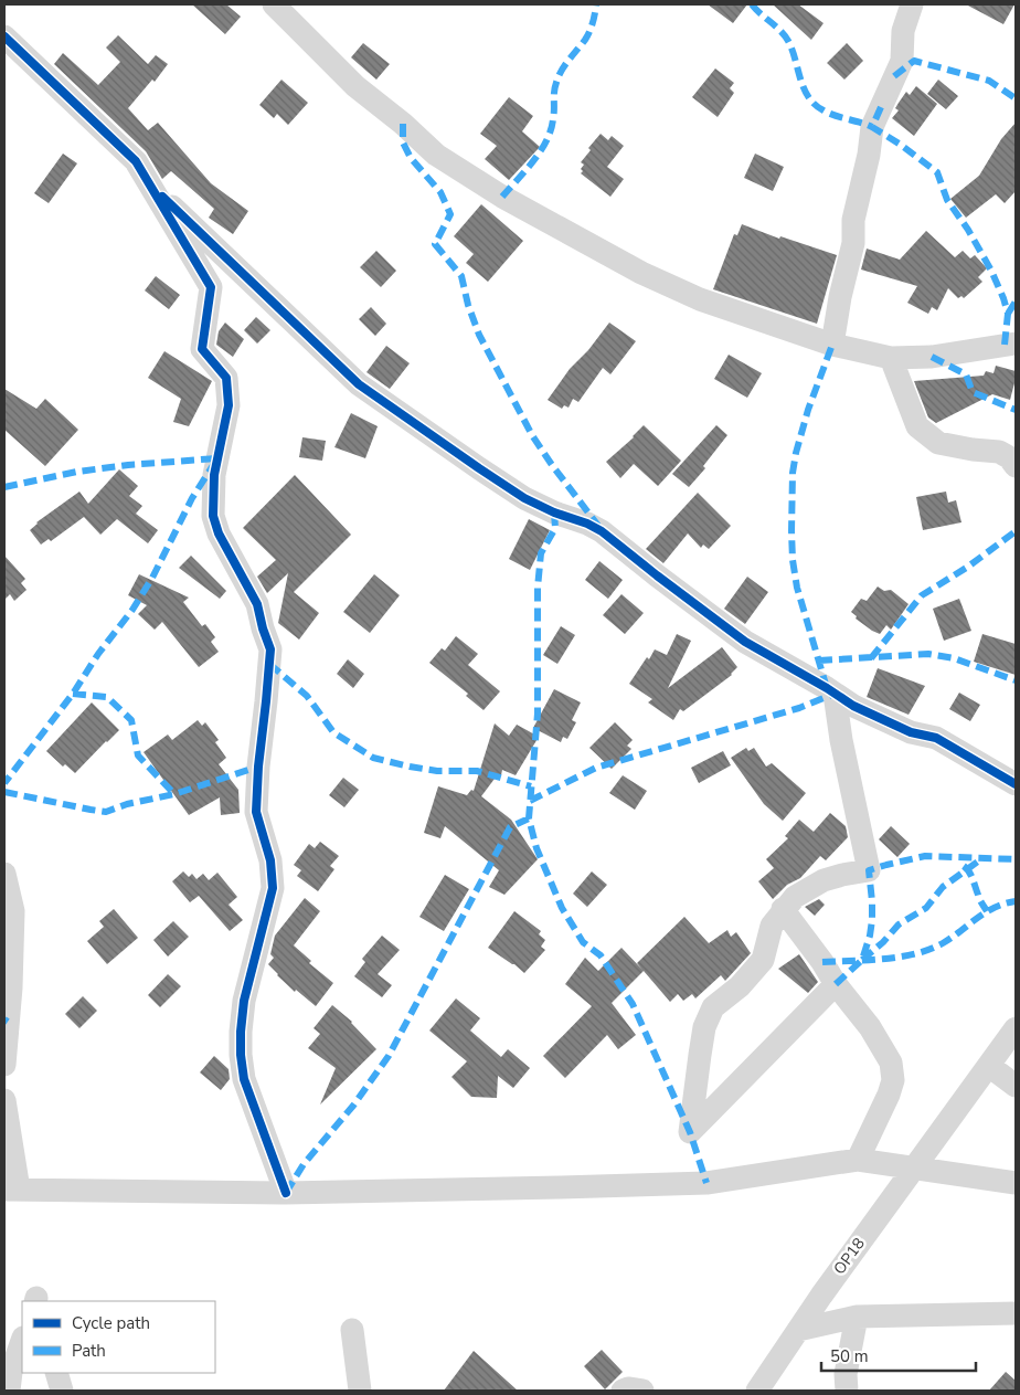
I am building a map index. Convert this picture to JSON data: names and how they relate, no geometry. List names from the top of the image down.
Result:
{
  "streets": {
    "street": ["OP18"]
  },
  "legend": ["Cycle path", "Path"],
  "scale_bar": "50 m"
}
